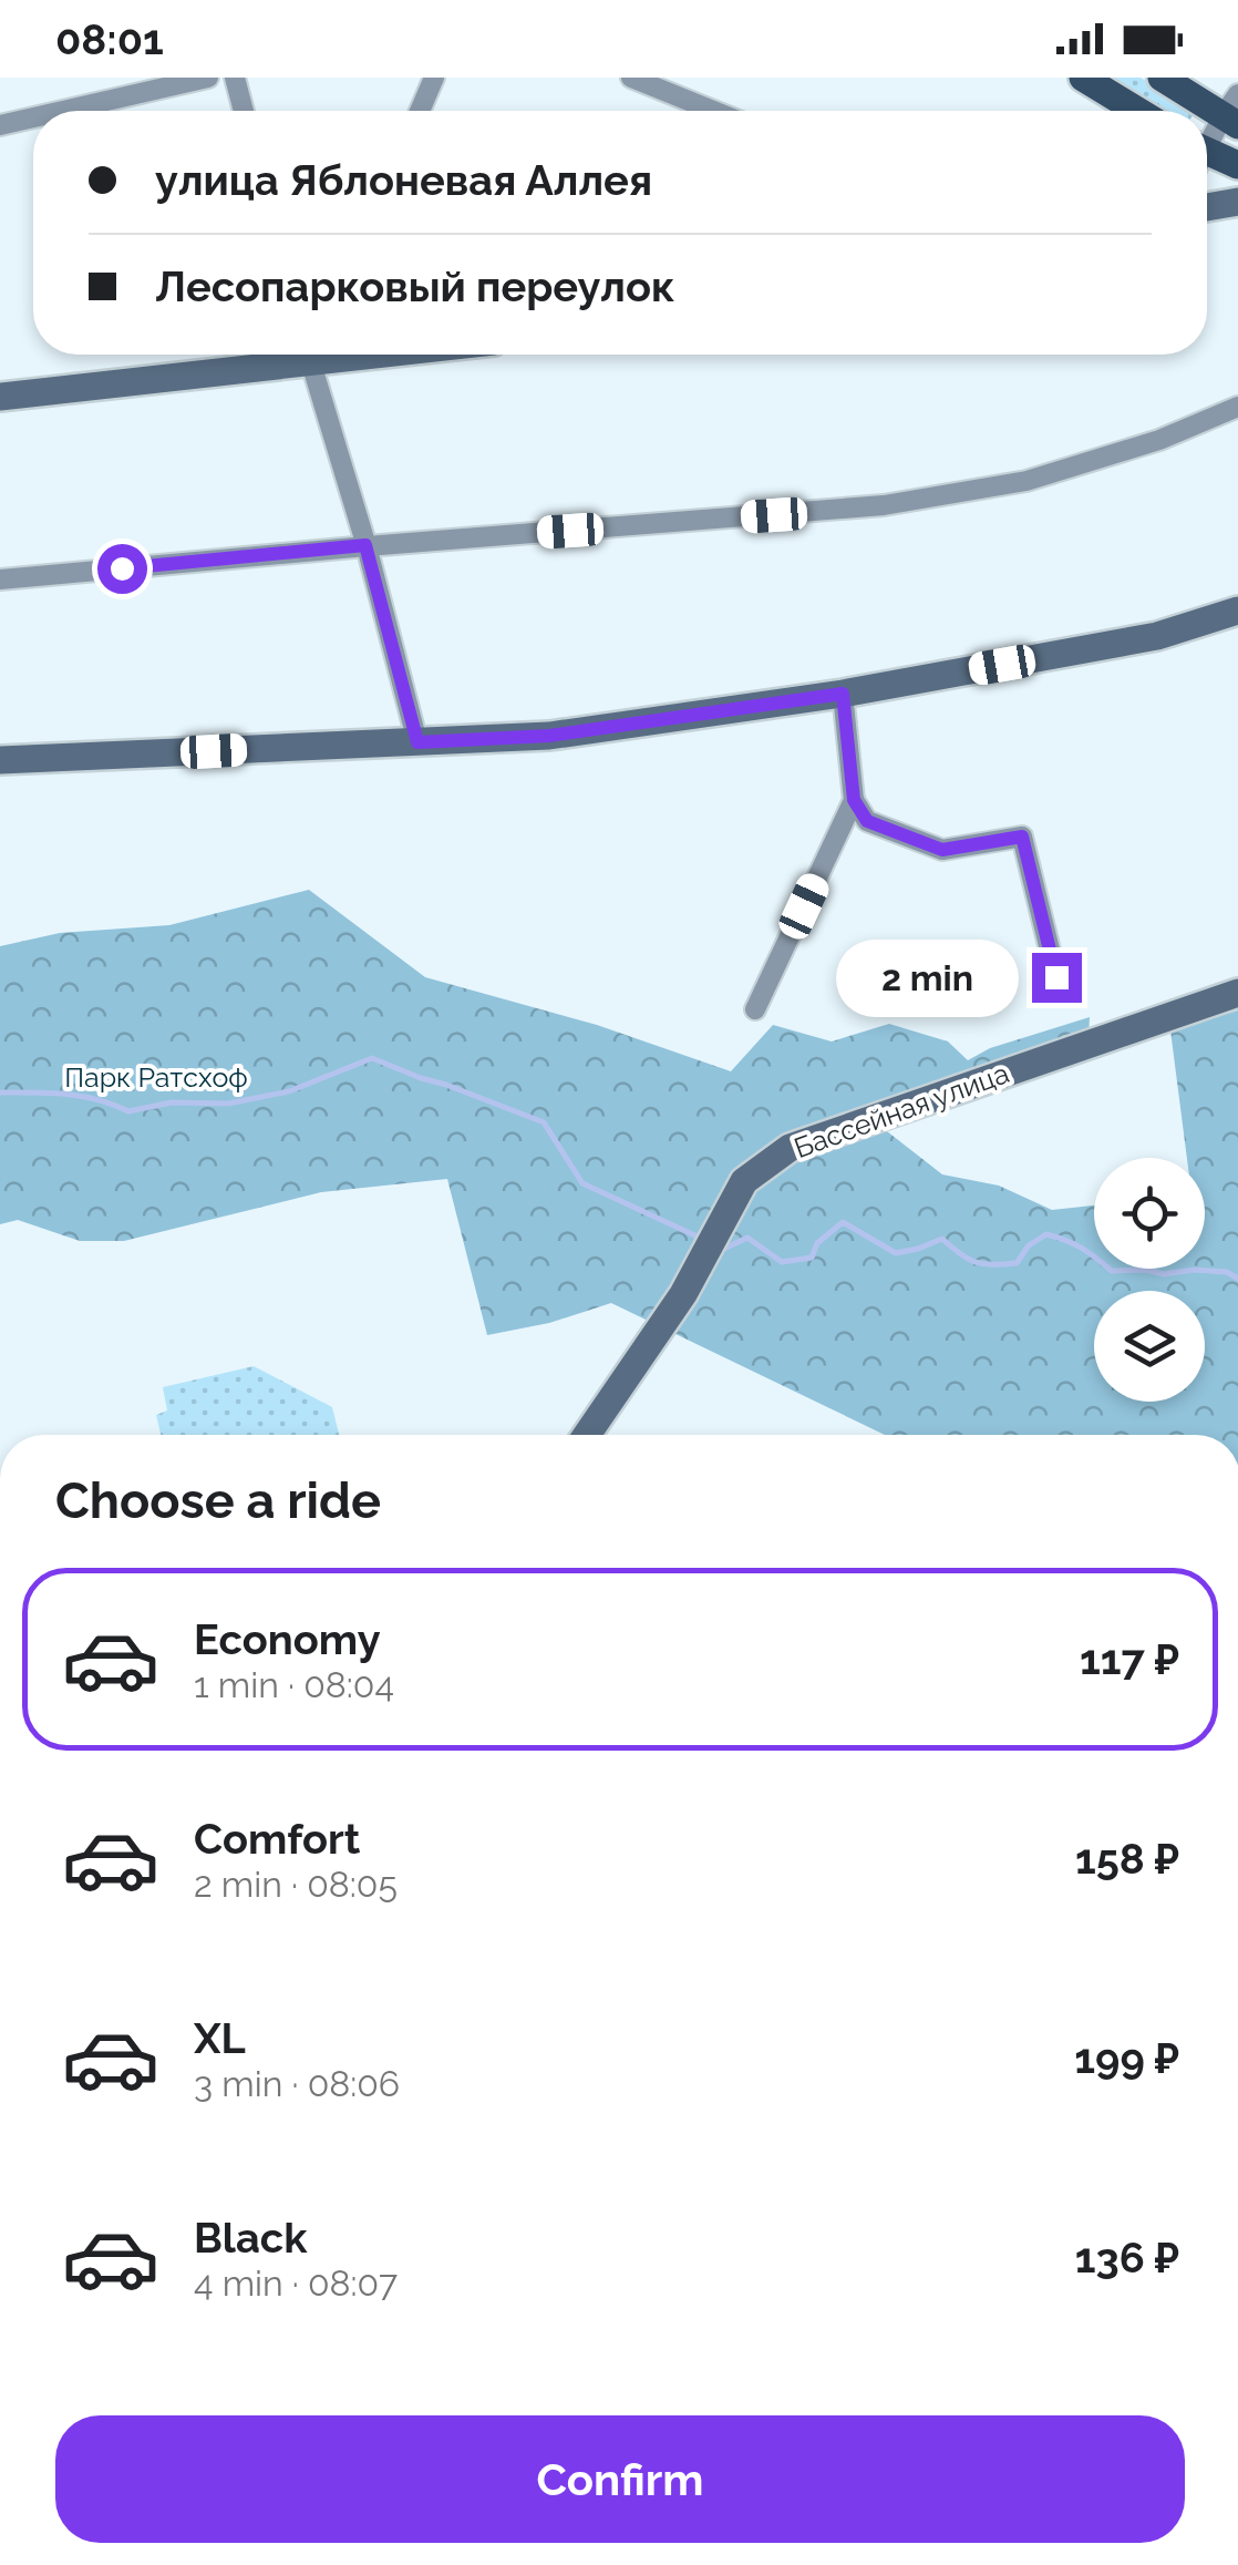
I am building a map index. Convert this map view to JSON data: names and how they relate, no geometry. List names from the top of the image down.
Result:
{
  "streets": {
    "street": ["Бассейная улица"]
  },
  "parks": ["Парк Ратсхоф"],
  "page": {
    "status": "08:01",
    "banner": ["улица Яблоневая Аллея", "Лесопарковый переулок"],
    "bubble": "2 min",
    "heading": "Choose a ride",
    "list": [
      {
        "name": "Economy",
        "note": "1 min · 08:04",
        "value": "117 ₽"
      },
      {
        "name": "Comfort",
        "note": "2 min · 08:05",
        "value": "158 ₽"
      },
      {
        "name": "XL",
        "note": "3 min · 08:06",
        "value": "199 ₽"
      },
      {
        "name": "Black",
        "note": "4 min · 08:07",
        "value": "136 ₽"
      }
    ],
    "buttons": "Confirm"
  }
}
